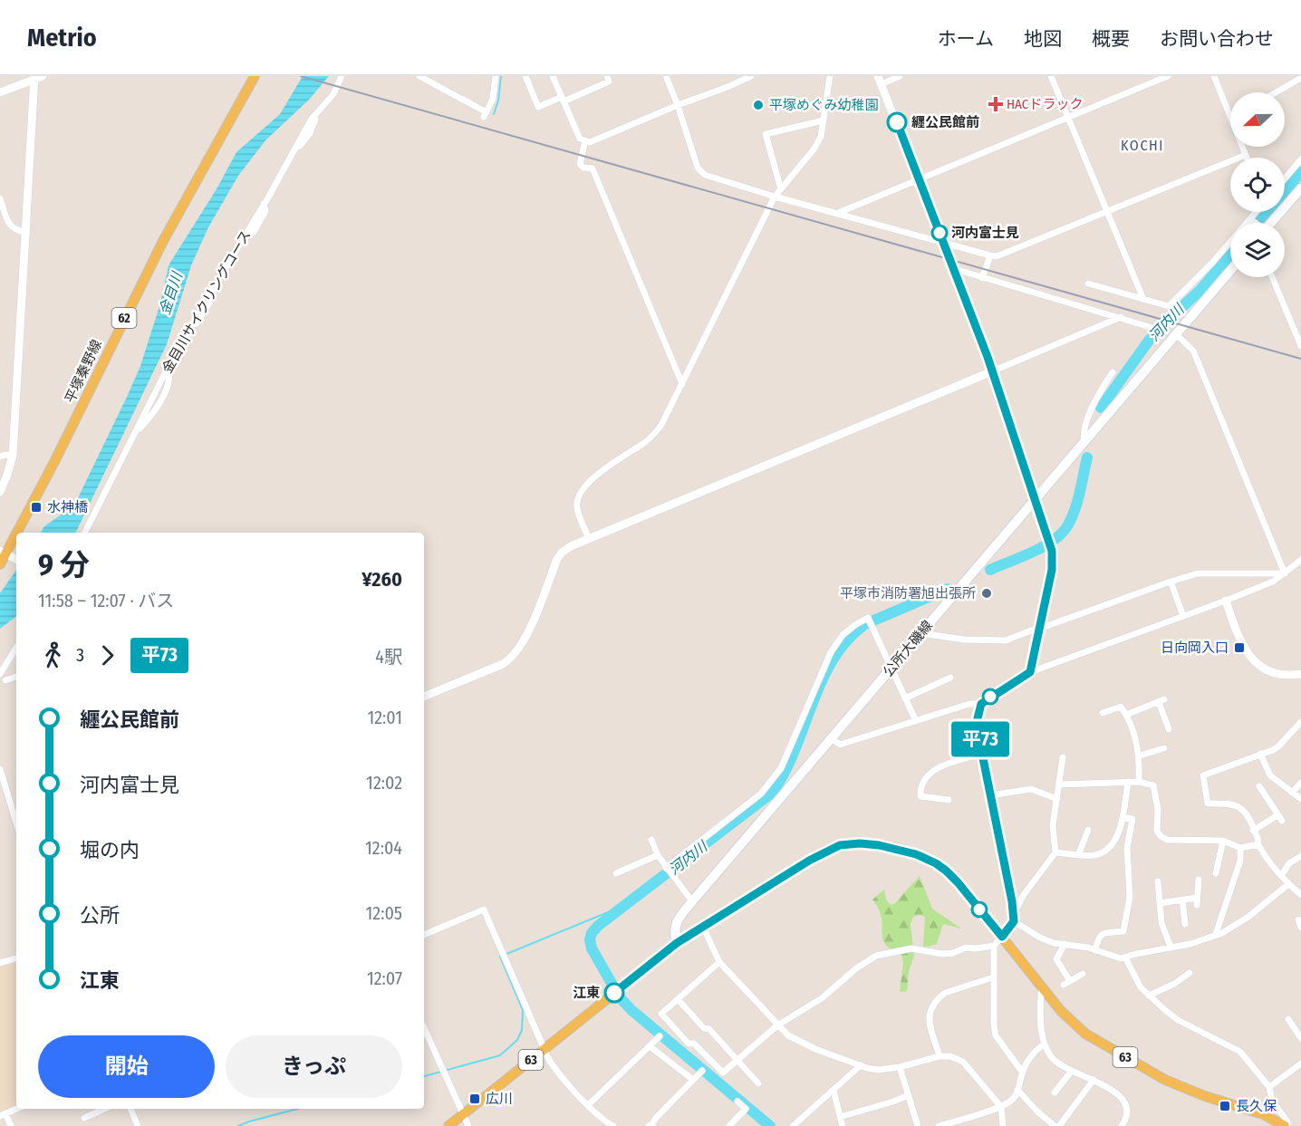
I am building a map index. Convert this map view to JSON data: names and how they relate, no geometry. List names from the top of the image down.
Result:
{
  "streets": {
    "main road": [
      "62",
      "平塚秦野線",
      "公所大磯線",
      "63"
    ],
    "street": ["金目川サイクリングコース"]
  },
  "crossings": [
    ["公所大磯線", "63"]
  ],
  "districts": ["KOCHI"],
  "water": ["金目川", "河内川"],
  "places": {
    "health": ["HACドラック"],
    "other": [
      "平塚めぐみ幼稚園",
      "纒公民館前",
      "河内富士見",
      "平塚市消防署旭出張所",
      "江東"
    ],
    "transit": [
      "水神橋",
      "日向岡入口",
      "広川",
      "長久保"
    ]
  },
  "lines": ["bus line 平73"],
  "north": "left",
  "page": {
    "header": "Metrio",
    "nav": [
      "ホーム",
      "地図",
      "概要",
      "お問い合わせ"
    ],
    "on_map": "平73",
    "heading": ["9 分", "11:58 – 12:07 · バス", "¥260"],
    "legs": ["3", "平73", "4駅"],
    "list": [
      {
        "name": "纒公民館前",
        "value": "12:01"
      },
      {
        "name": "河内富士見",
        "value": "12:02"
      },
      {
        "name": "堀の内",
        "value": "12:04"
      },
      {
        "name": "公所",
        "value": "12:05"
      },
      {
        "name": "江東",
        "value": "12:07"
      }
    ],
    "buttons": ["開始", "きっぷ"]
  }
}
